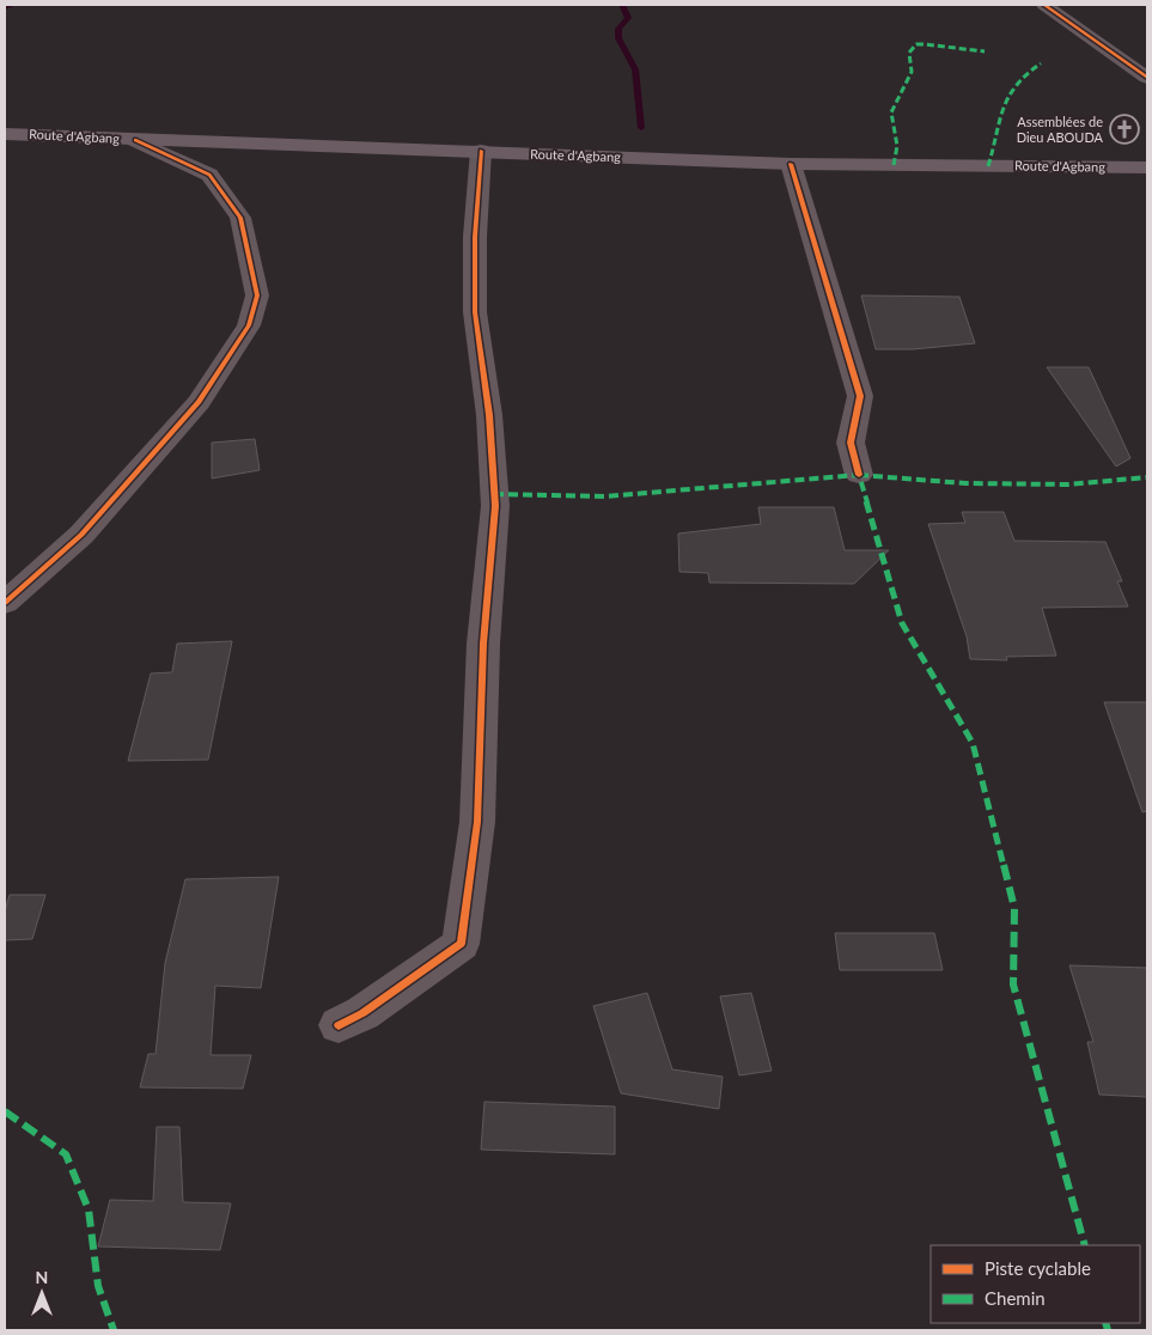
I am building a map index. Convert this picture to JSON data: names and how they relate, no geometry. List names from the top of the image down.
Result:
{
  "streets": {
    "main road": ["Route d'Agbang"]
  },
  "places": {
    "church": ["Assemblées de Dieu ABOUDA"]
  },
  "legend": ["Piste cyclable", "Chemin"],
  "north": "top"
}
